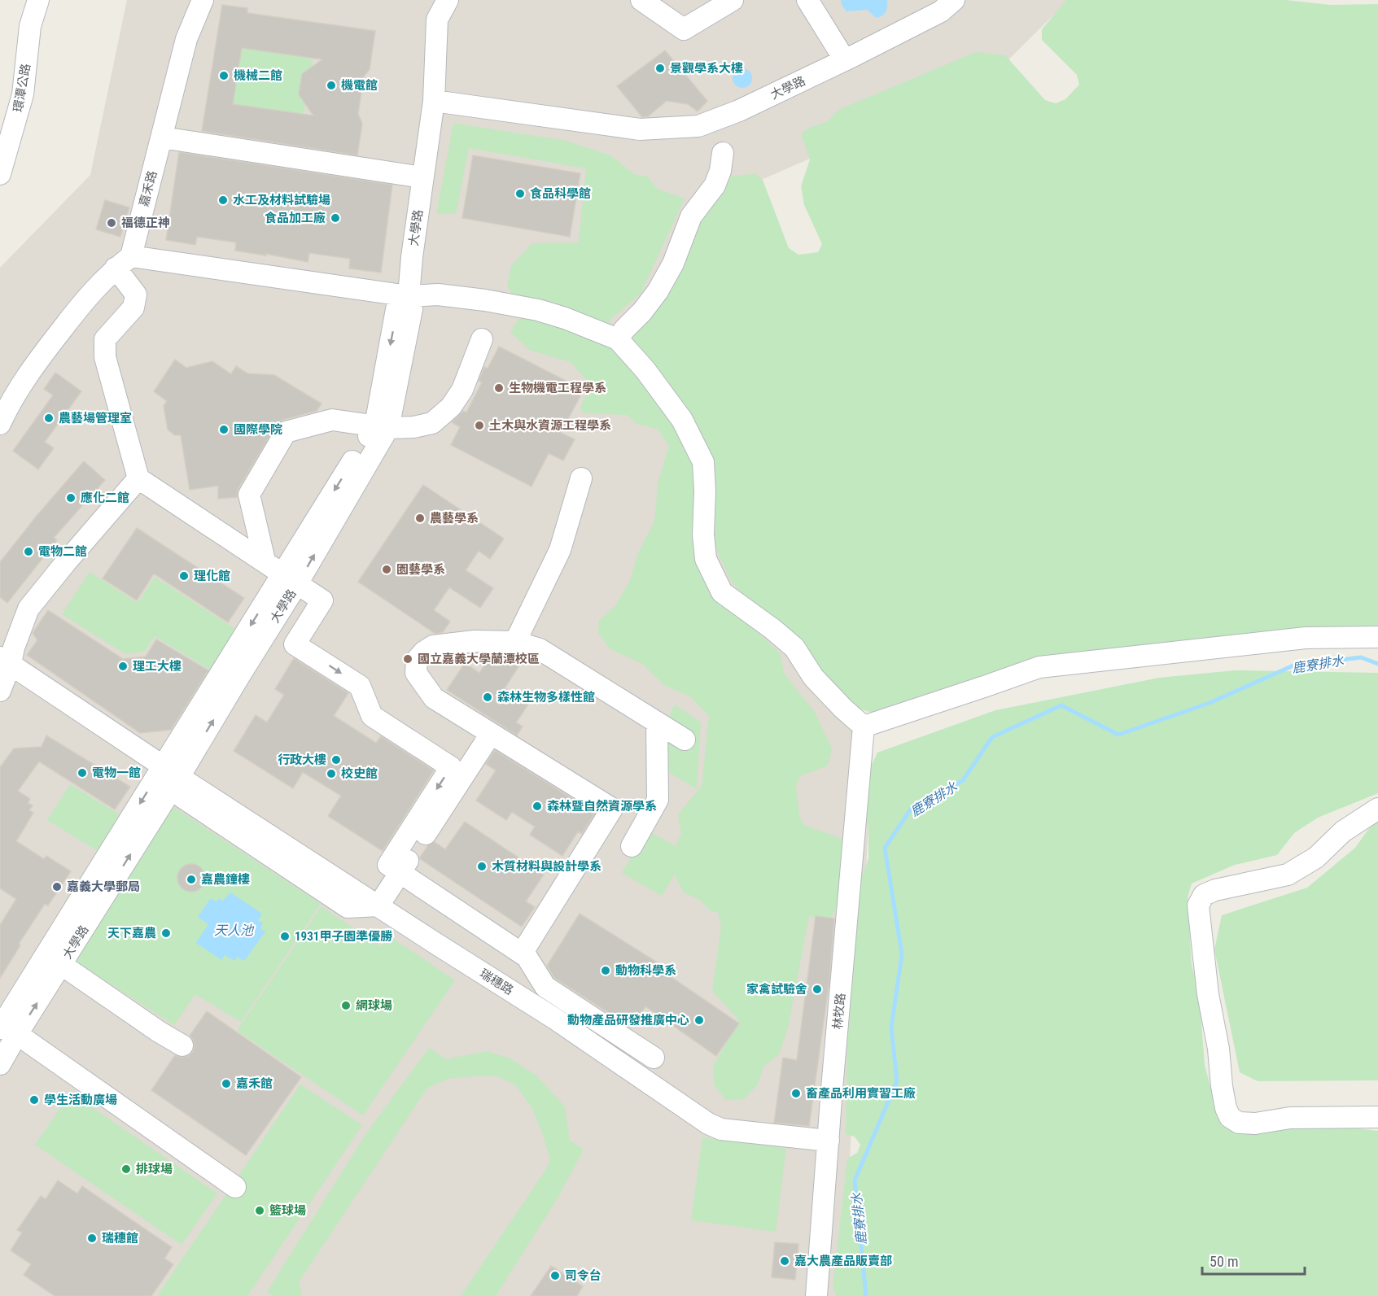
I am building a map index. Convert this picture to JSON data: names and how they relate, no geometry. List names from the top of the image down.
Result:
{
  "streets": {
    "street": [
      "環潭公路",
      "大學路",
      "嘉禾路",
      "瑞穗路",
      "林牧路"
    ]
  },
  "crossings": [
    ["大學路", "瑞穗路"],
    ["瑞穗路", "林牧路"]
  ],
  "water": ["鹿寮排水", "天人池"],
  "places": [
    "景觀學系大樓",
    "機械二館",
    "機電館",
    "食品科學館",
    "水工及材料試驗場",
    "食品加工廠",
    "福德正神",
    "生物機電工程學系",
    "農藝場管理室",
    "土木與水資源工程學系",
    "國際學院",
    "應化二館",
    "農藝學系",
    "電物二館",
    "園藝學系",
    "理化館",
    "國立嘉義大學蘭潭校區",
    "理工大樓",
    "森林生物多樣性館",
    "行政大樓",
    "電物一館",
    "校史館",
    "森林暨自然資源學系",
    "木質材料與設計學系",
    "嘉農鐘樓",
    "嘉義大學郵局",
    "天下嘉農",
    "1931甲子園準優勝",
    "動物科學系",
    "家禽試驗舍",
    "網球場",
    "動物產品研發推廣中心",
    "嘉禾館",
    "畜產品利用實習工廠",
    "學生活動廣場",
    "排球場",
    "籃球場",
    "瑞穗館",
    "嘉大農產品販賣部",
    "司令台"
  ],
  "scale_bar": "50 m"
}
